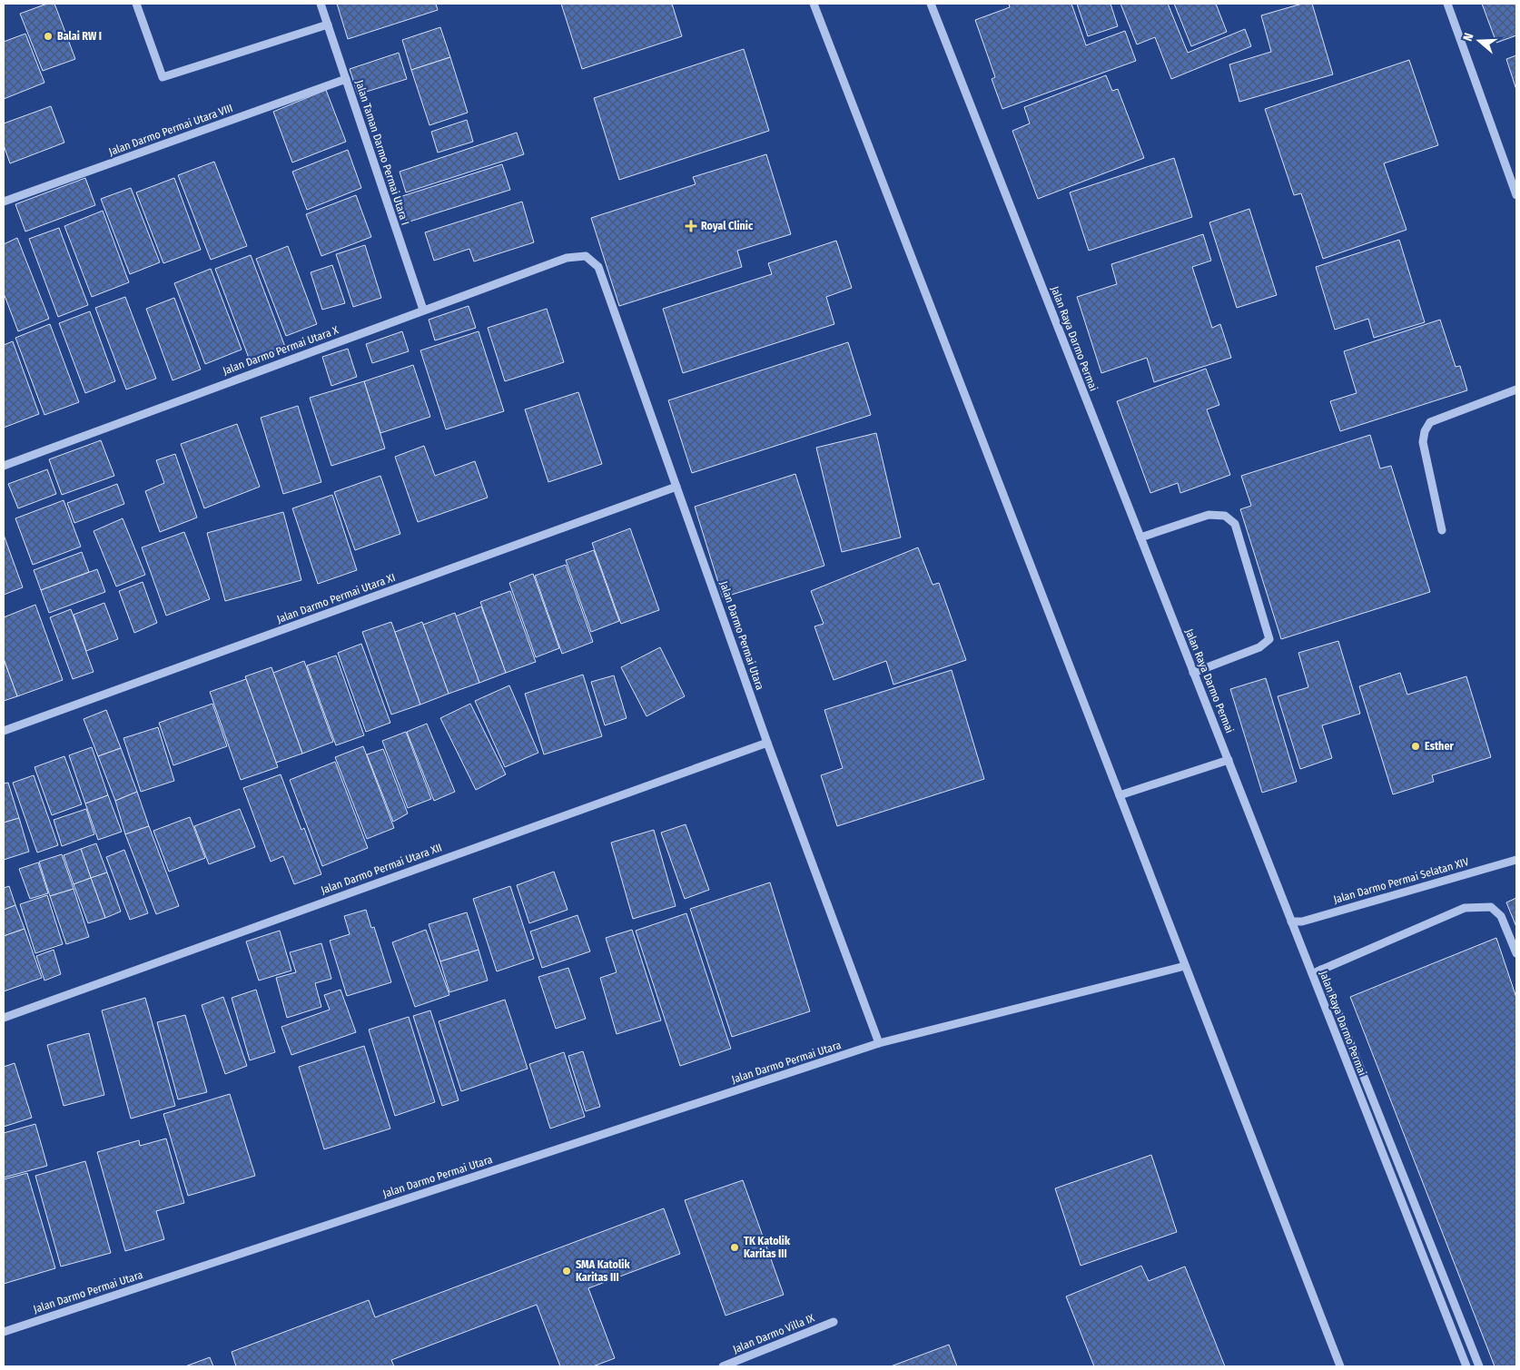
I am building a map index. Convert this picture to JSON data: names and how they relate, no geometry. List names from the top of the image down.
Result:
{
  "streets": {
    "street": [
      "Jalan Darmo Permai Utara VIII",
      "Jalan Taman Darmo Permai Utara I",
      "Jalan Raya Darmo Permai",
      "Jalan Darmo Permai Utara X",
      "Jalan Darmo Permai Utara XI",
      "Jalan Darmo Permai Utara",
      "Jalan Darmo Permai Utara XII",
      "Jalan Darmo Permai Selatan XIV",
      "Jalan Darmo Villa IX"
    ]
  },
  "crossings": [
    ["Jalan Darmo Permai Utara VIII", "Jalan Taman Darmo Permai Utara I"],
    ["Jalan Taman Darmo Permai Utara I", "Jalan Darmo Permai Utara X"],
    ["Jalan Raya Darmo Permai", "Jalan Darmo Permai Selatan XIV"],
    ["Jalan Darmo Permai Utara X", "Jalan Darmo Permai Utara"],
    ["Jalan Darmo Permai Utara XI", "Jalan Darmo Permai Utara"],
    ["Jalan Darmo Permai Utara", "Jalan Darmo Permai Utara XII"]
  ],
  "places": {
    "other": [
      "Balai RW I",
      "Esther",
      "TK Katolik Karitas III",
      "SMA Katolik Karitas III"
    ],
    "health": ["Royal Clinic"]
  },
  "north": "left"
}
